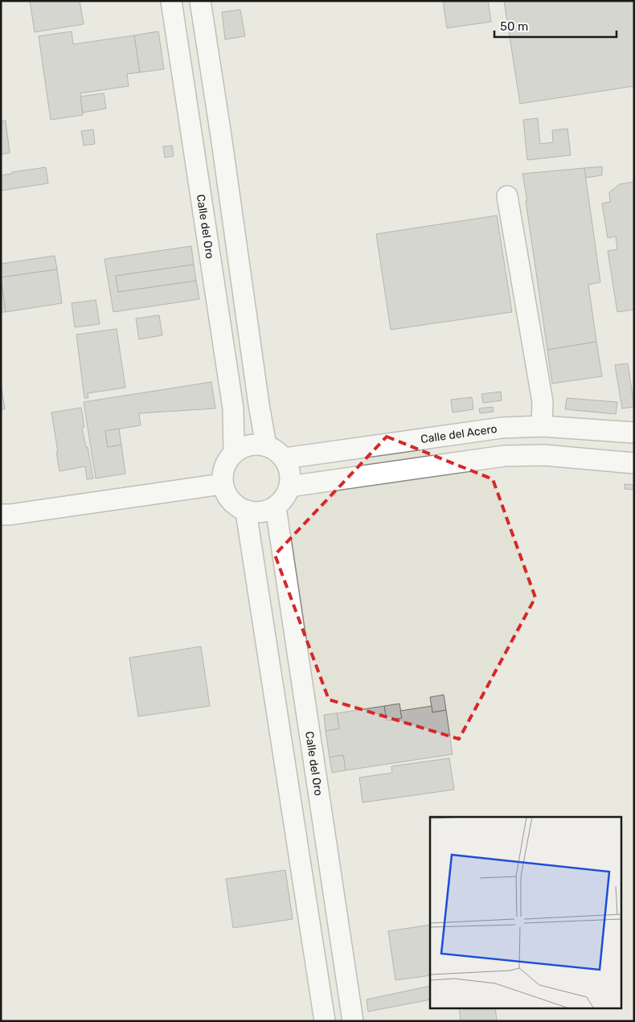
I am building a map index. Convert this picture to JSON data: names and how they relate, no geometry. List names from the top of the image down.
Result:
{
  "streets": {
    "street": ["Calle del Oro", "Calle del Acero"]
  },
  "crossings": [
    ["Calle del Oro", "Calle del Acero"]
  ],
  "scale_bar": "50 m"
}
